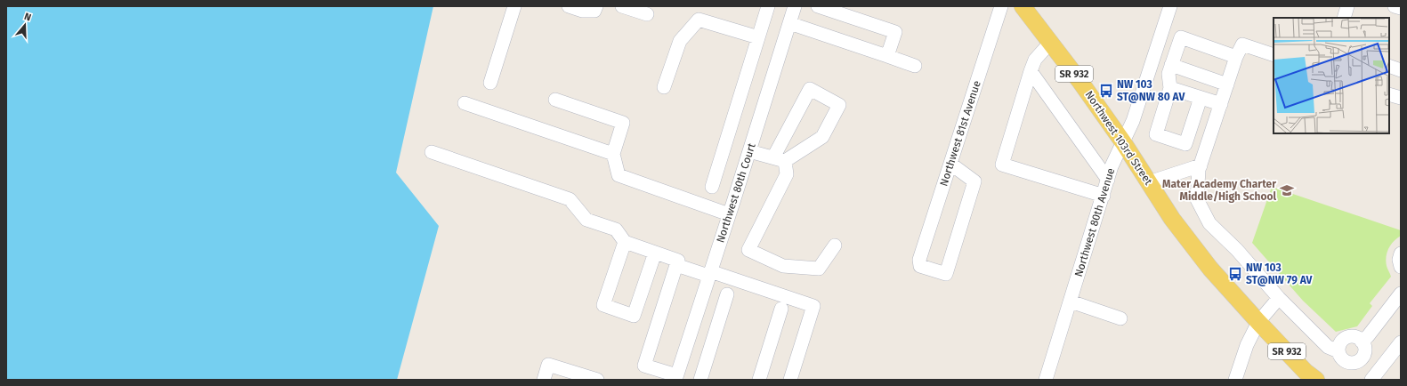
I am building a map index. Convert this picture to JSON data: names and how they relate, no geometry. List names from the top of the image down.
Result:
{
  "streets": {
    "main road": ["SR 932", "Northwest 103rd Street"],
    "street": ["Northwest 81st Avenue", "Northwest 80th Court", "Northwest 80th Avenue"]
  },
  "crossings": [
    ["Northwest 103rd Street", "Northwest 80th Avenue"]
  ],
  "places": {
    "bus stop": ["NW 103 ST@NW 80 AV", "NW 103 ST@NW 79 AV"],
    "school or university": ["Mater Academy Charter Middle/High School"]
  },
  "north": "top"
}
